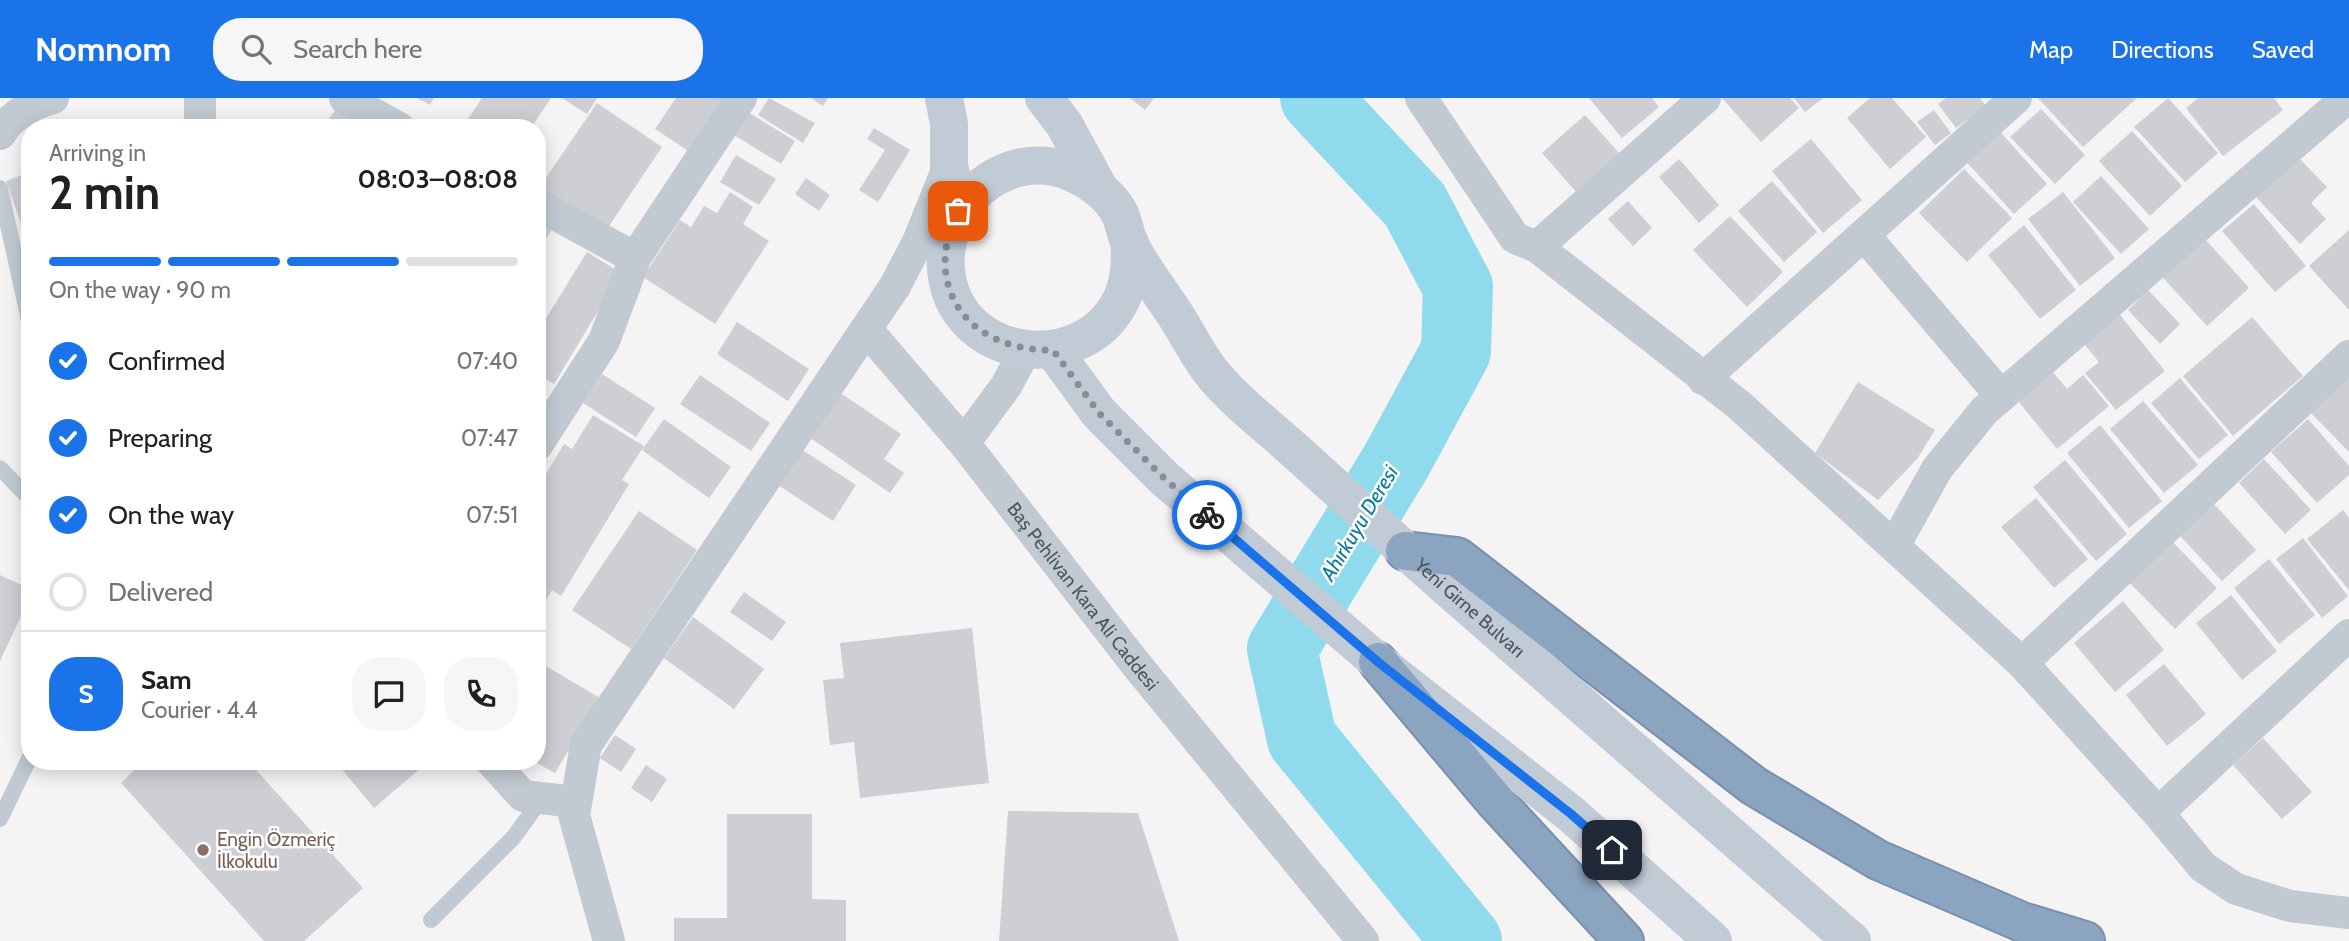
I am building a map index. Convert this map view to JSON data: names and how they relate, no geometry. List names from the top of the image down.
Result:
{
  "streets": {
    "main road": ["Yeni Girne Bulvarı"],
    "street": ["Baş Pehlivan Kara Ali Caddesi"]
  },
  "water": ["Ahırkuyu Deresi"],
  "places": ["Engin Özmeriç İlkokulu"],
  "page": {
    "header": "Nomnom",
    "search": "Search here",
    "nav": ["Map", "Directions", "Saved"],
    "heading": ["2 min", "Arriving in", "08:03–08:08"],
    "panel": ["Sam", "Courier · 4.4"],
    "bar": "On the way · 90 m",
    "list": [
      ["Confirmed", "07:40"],
      ["Preparing", "07:47"],
      ["On the way", "07:51"],
      "Delivered"
    ],
    "round": "S"
  }
}
